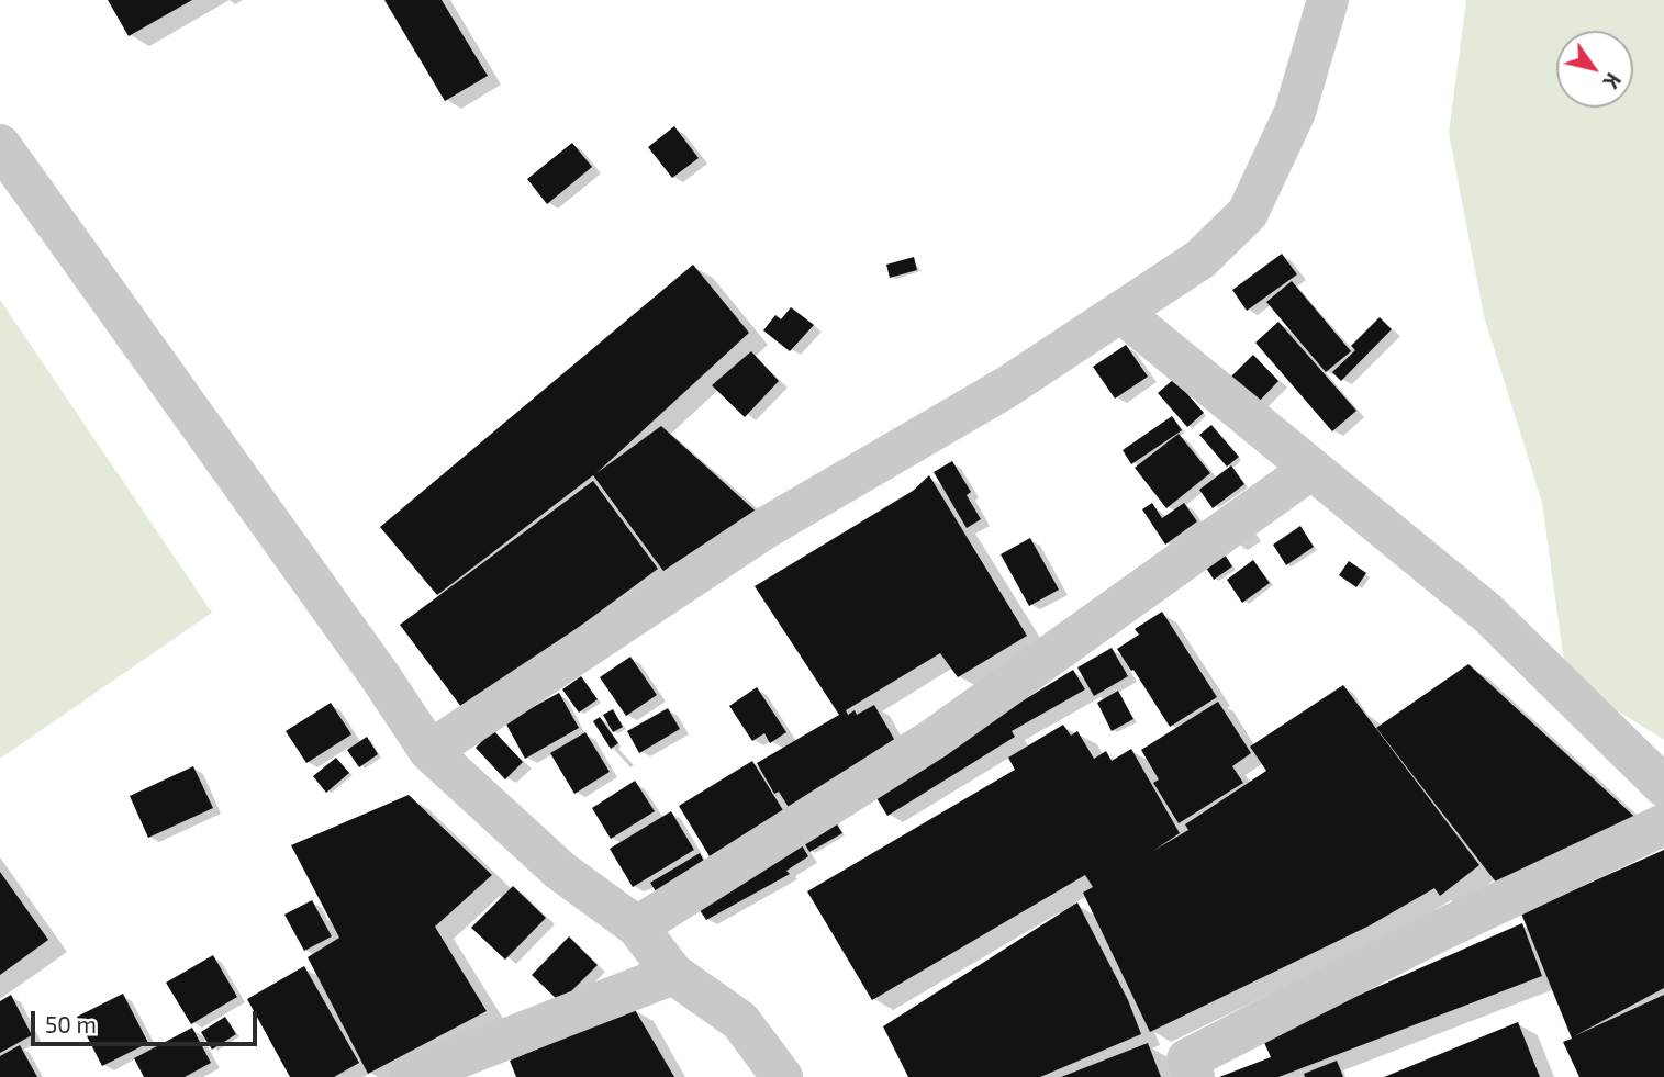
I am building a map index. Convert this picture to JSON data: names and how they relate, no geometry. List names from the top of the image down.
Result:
{
  "scale_bar": "50 m",
  "north": "bottom right"
}
